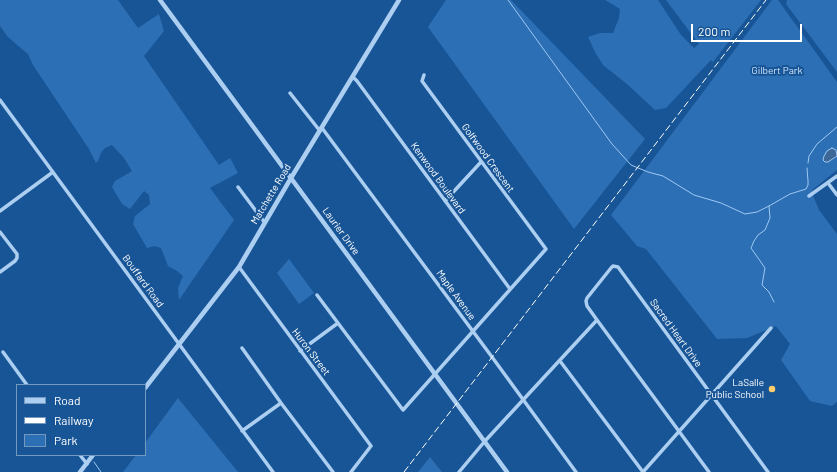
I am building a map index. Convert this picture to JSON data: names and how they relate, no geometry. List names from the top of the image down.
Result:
{
  "streets": {
    "street": [
      "Golfwood Crescent",
      "Kenwood Boulevard",
      "Matchette Road",
      "Laurier Drive",
      "Bouffard Road",
      "Maple Avenue",
      "Sacred Heart Drive",
      "Huron Street"
    ]
  },
  "crossings": [
    ["Golfwood Crescent", "Kenwood Boulevard"],
    ["Kenwood Boulevard", "Matchette Road"],
    ["Matchette Road", "Laurier Drive"],
    ["Matchette Road", "Bouffard Road"],
    ["Matchette Road", "Maple Avenue"],
    ["Matchette Road", "Huron Street"]
  ],
  "parks": ["Gilbert Park"],
  "places": ["LaSalle Public School"],
  "legend": ["Road", "Railway", "Park"],
  "scale_bar": "200 m"
}
